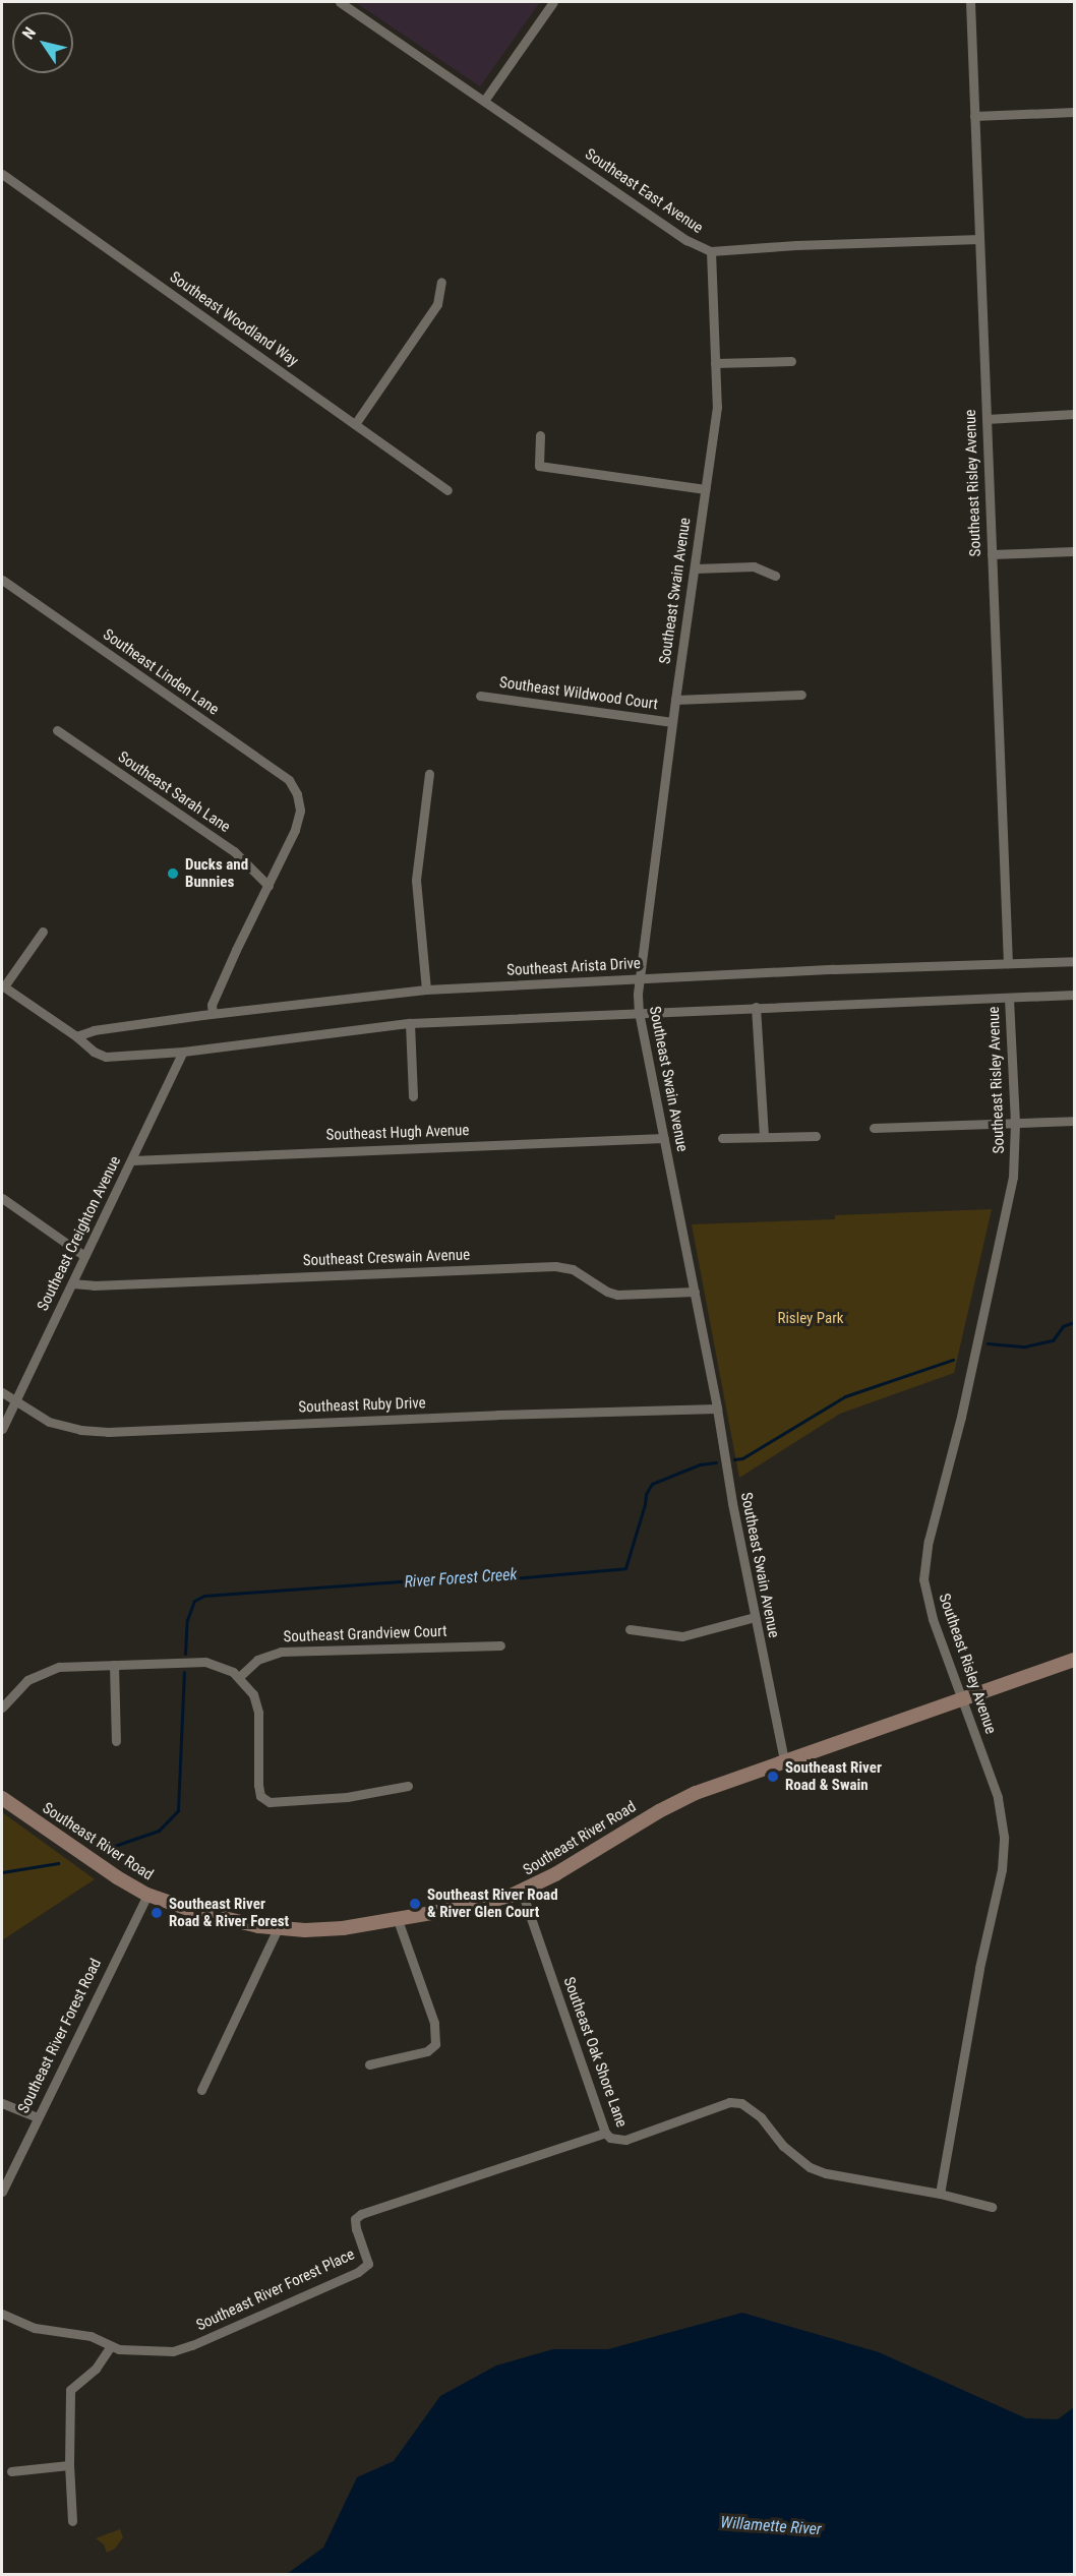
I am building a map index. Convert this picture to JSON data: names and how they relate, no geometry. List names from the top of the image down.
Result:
{
  "streets": {
    "street": [
      "Southeast East Avenue",
      "Southeast Woodland Way",
      "Southeast Risley Avenue",
      "Southeast Swain Avenue",
      "Southeast Linden Lane",
      "Southeast Wildwood Court",
      "Southeast Sarah Lane",
      "Southeast Arista Drive",
      "Southeast Hugh Avenue",
      "Southeast Creighton Avenue",
      "Southeast Creswain Avenue",
      "Southeast Ruby Drive",
      "Southeast Grandview Court",
      "Southeast River Road",
      "Southeast River Forest Road",
      "Southeast Oak Shore Lane",
      "Southeast River Forest Place"
    ]
  },
  "crossings": [
    ["Southeast East Avenue", "Southeast Risley Avenue"],
    ["Southeast East Avenue", "Southeast Swain Avenue"],
    ["Southeast Risley Avenue", "Southeast Arista Drive"],
    ["Southeast Risley Avenue", "Southeast River Road"],
    ["Southeast Risley Avenue", "Southeast Oak Shore Lane"],
    ["Southeast Swain Avenue", "Southeast Wildwood Court"],
    ["Southeast Swain Avenue", "Southeast Arista Drive"],
    ["Southeast Swain Avenue", "Southeast Hugh Avenue"],
    ["Southeast Swain Avenue", "Southeast Creswain Avenue"],
    ["Southeast Swain Avenue", "Southeast Ruby Drive"],
    ["Southeast Swain Avenue", "Southeast River Road"],
    ["Southeast Linden Lane", "Southeast Sarah Lane"],
    ["Southeast Hugh Avenue", "Southeast Creighton Avenue"],
    ["Southeast Creighton Avenue", "Southeast Creswain Avenue"],
    ["Southeast Creighton Avenue", "Southeast Ruby Drive"],
    ["Southeast River Road", "Southeast River Forest Road"],
    ["Southeast River Road", "Southeast Oak Shore Lane"],
    ["Southeast Oak Shore Lane", "Southeast River Forest Place"]
  ],
  "water": ["River Forest Creek", "Willamette River"],
  "parks": ["Risley Park"],
  "places": [
    "Ducks and Bunnies",
    "Southeast River Road & Swain",
    "Southeast River Road & River Glen Court",
    "Southeast River Road & River Forest"
  ],
  "north": "top left"
}
